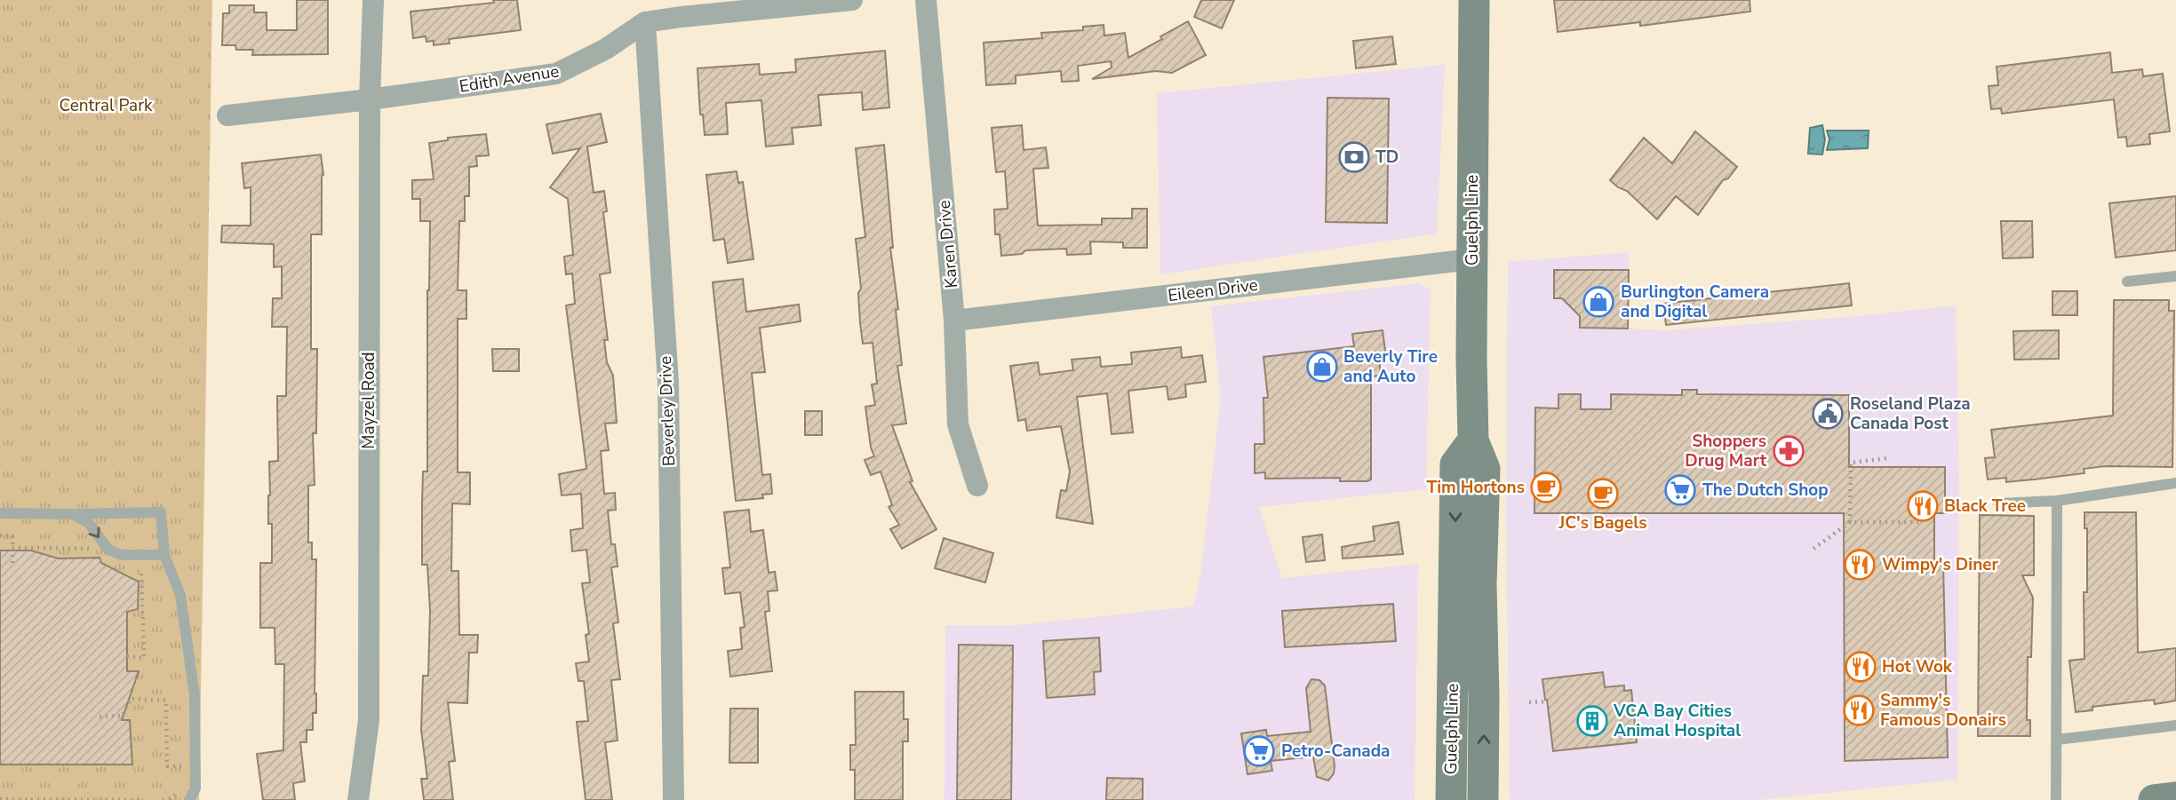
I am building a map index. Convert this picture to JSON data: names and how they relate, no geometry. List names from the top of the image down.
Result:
{
  "streets": {
    "main road": ["Guelph Line"],
    "street": [
      "Edith Avenue",
      "Karen Drive",
      "Eileen Drive",
      "Mayzel Road",
      "Beverley Drive"
    ]
  },
  "crossings": [
    ["Edith Avenue", "Mayzel Road"],
    ["Edith Avenue", "Beverley Drive"],
    ["Guelph Line", "Eileen Drive"],
    ["Karen Drive", "Eileen Drive"]
  ],
  "parks": ["Central Park"],
  "places": {
    "bank": ["TD"],
    "shop": ["Burlington Camera and Digital", "Beverly Tire and Auto"],
    "public building": ["Roseland Plaza Canada Post"],
    "pharmacy": ["Shoppers Drug Mart"],
    "cafe": ["Tim Hortons", "JC's Bagels"],
    "supermarket": ["The Dutch Shop", "Petro-Canada"],
    "restaurant": [
      "Black Tree",
      "Wimpy's Diner",
      "Hot Wok",
      "Sammy's Famous Donairs"
    ],
    "building": ["VCA Bay Cities Animal Hospital"]
  }
}
